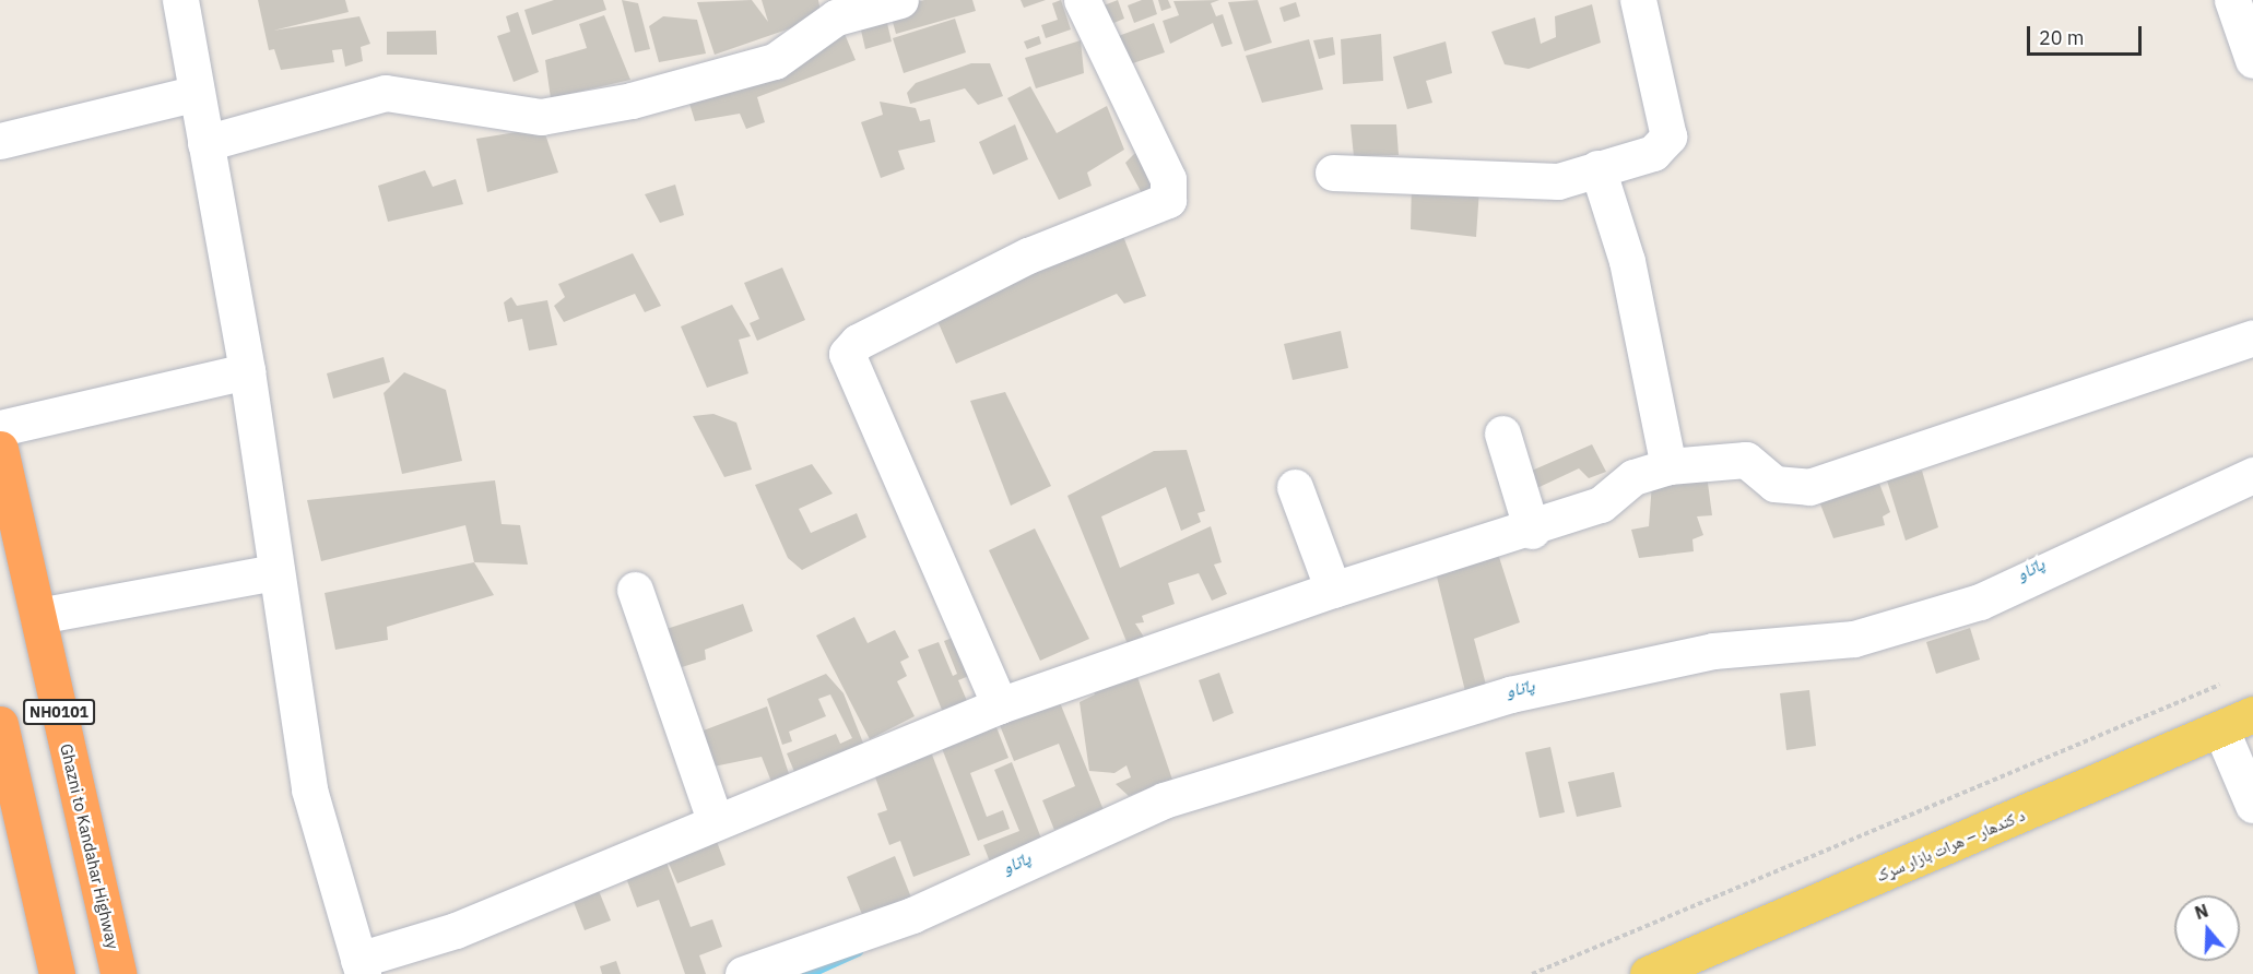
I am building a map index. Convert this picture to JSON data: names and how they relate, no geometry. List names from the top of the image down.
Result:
{
  "streets": {
    "highway": ["NH0101", "Ghazni to Kandahar Highway"],
    "main road": ["د کندهار – هرات بازار سړک"]
  },
  "water": ["پاتاو"],
  "scale_bar": "20 m",
  "north": "top"
}
